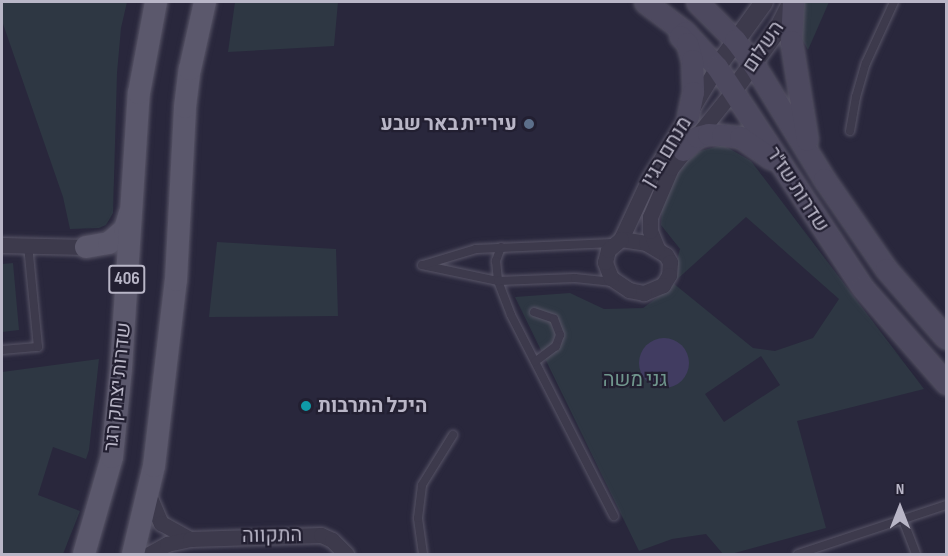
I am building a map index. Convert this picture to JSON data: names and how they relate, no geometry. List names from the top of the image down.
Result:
{
  "streets": {
    "main road": ["שדרות שז\"ר", "406", "שדרות יצחק רגר"],
    "street": ["השלום", "מנחם בגין", "התקווה"]
  },
  "crossings": [
    ["השלום", "מנחם בגין"],
    ["השלום", "שדרות שז\"ר"],
    ["מנחם בגין", "שדרות שז\"ר"],
    ["406", "התקווה"]
  ],
  "parks": ["גני משה"],
  "places": ["עיריית באר שבע", "היכל התרבות"],
  "north": "top"
}
